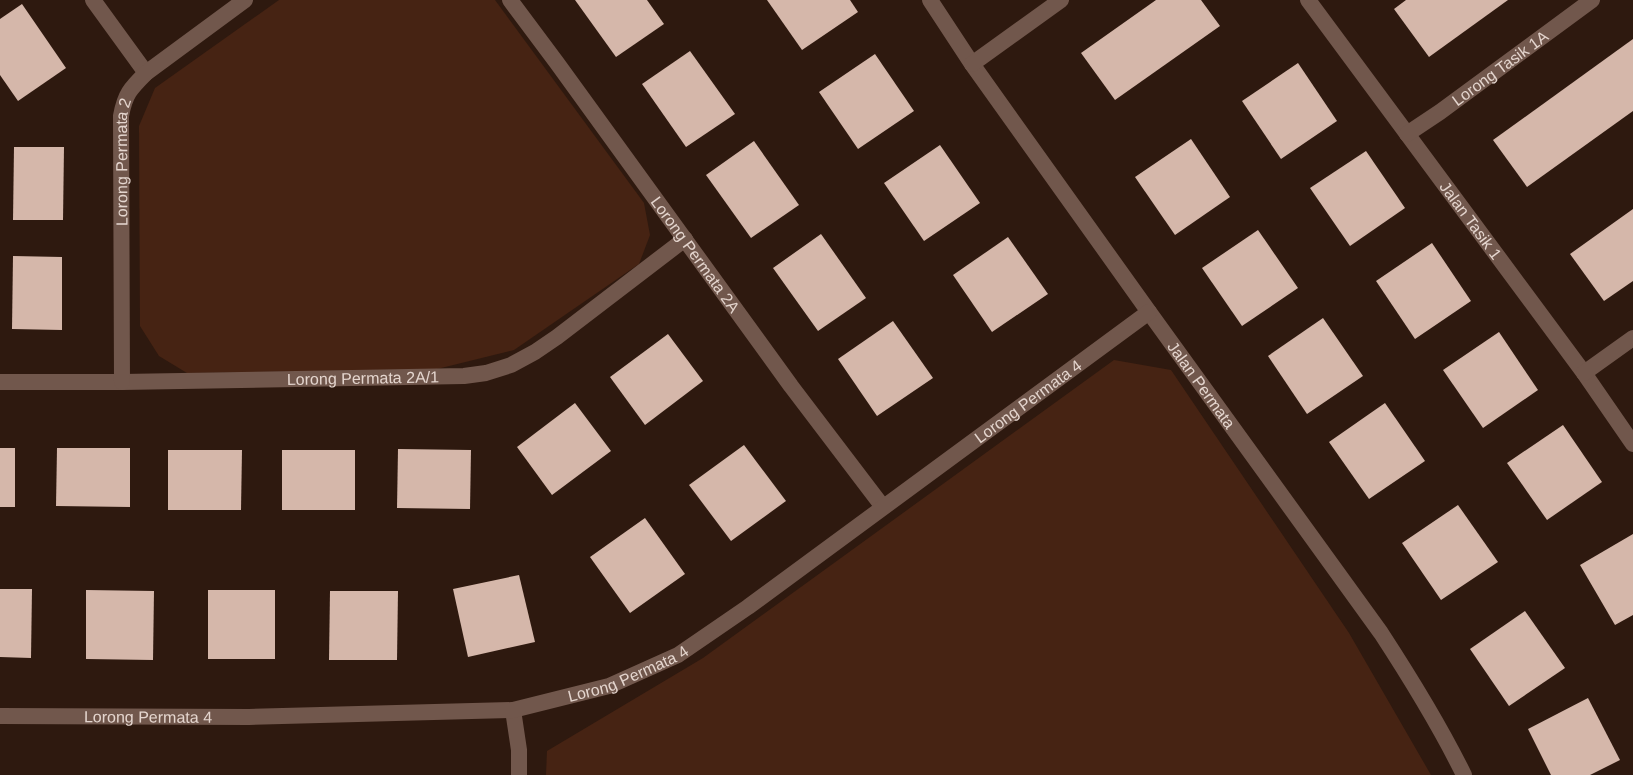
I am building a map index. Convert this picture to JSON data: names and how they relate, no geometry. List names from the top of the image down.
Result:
{
  "streets": {
    "street": [
      "Lorong Tasik 1A",
      "Lorong Permata 2",
      "Jalan Tasik 1",
      "Lorong Permata 2A",
      "Lorong Permata 2A/1",
      "Jalan Permata",
      "Lorong Permata 4"
    ]
  },
  "crossings": [
    ["Lorong Tasik 1A", "Jalan Tasik 1"],
    ["Lorong Permata 2", "Lorong Permata 2A/1"],
    ["Lorong Permata 2A", "Lorong Permata 2A/1"],
    ["Lorong Permata 2A", "Lorong Permata 4"],
    ["Jalan Permata", "Lorong Permata 4"]
  ]
}
